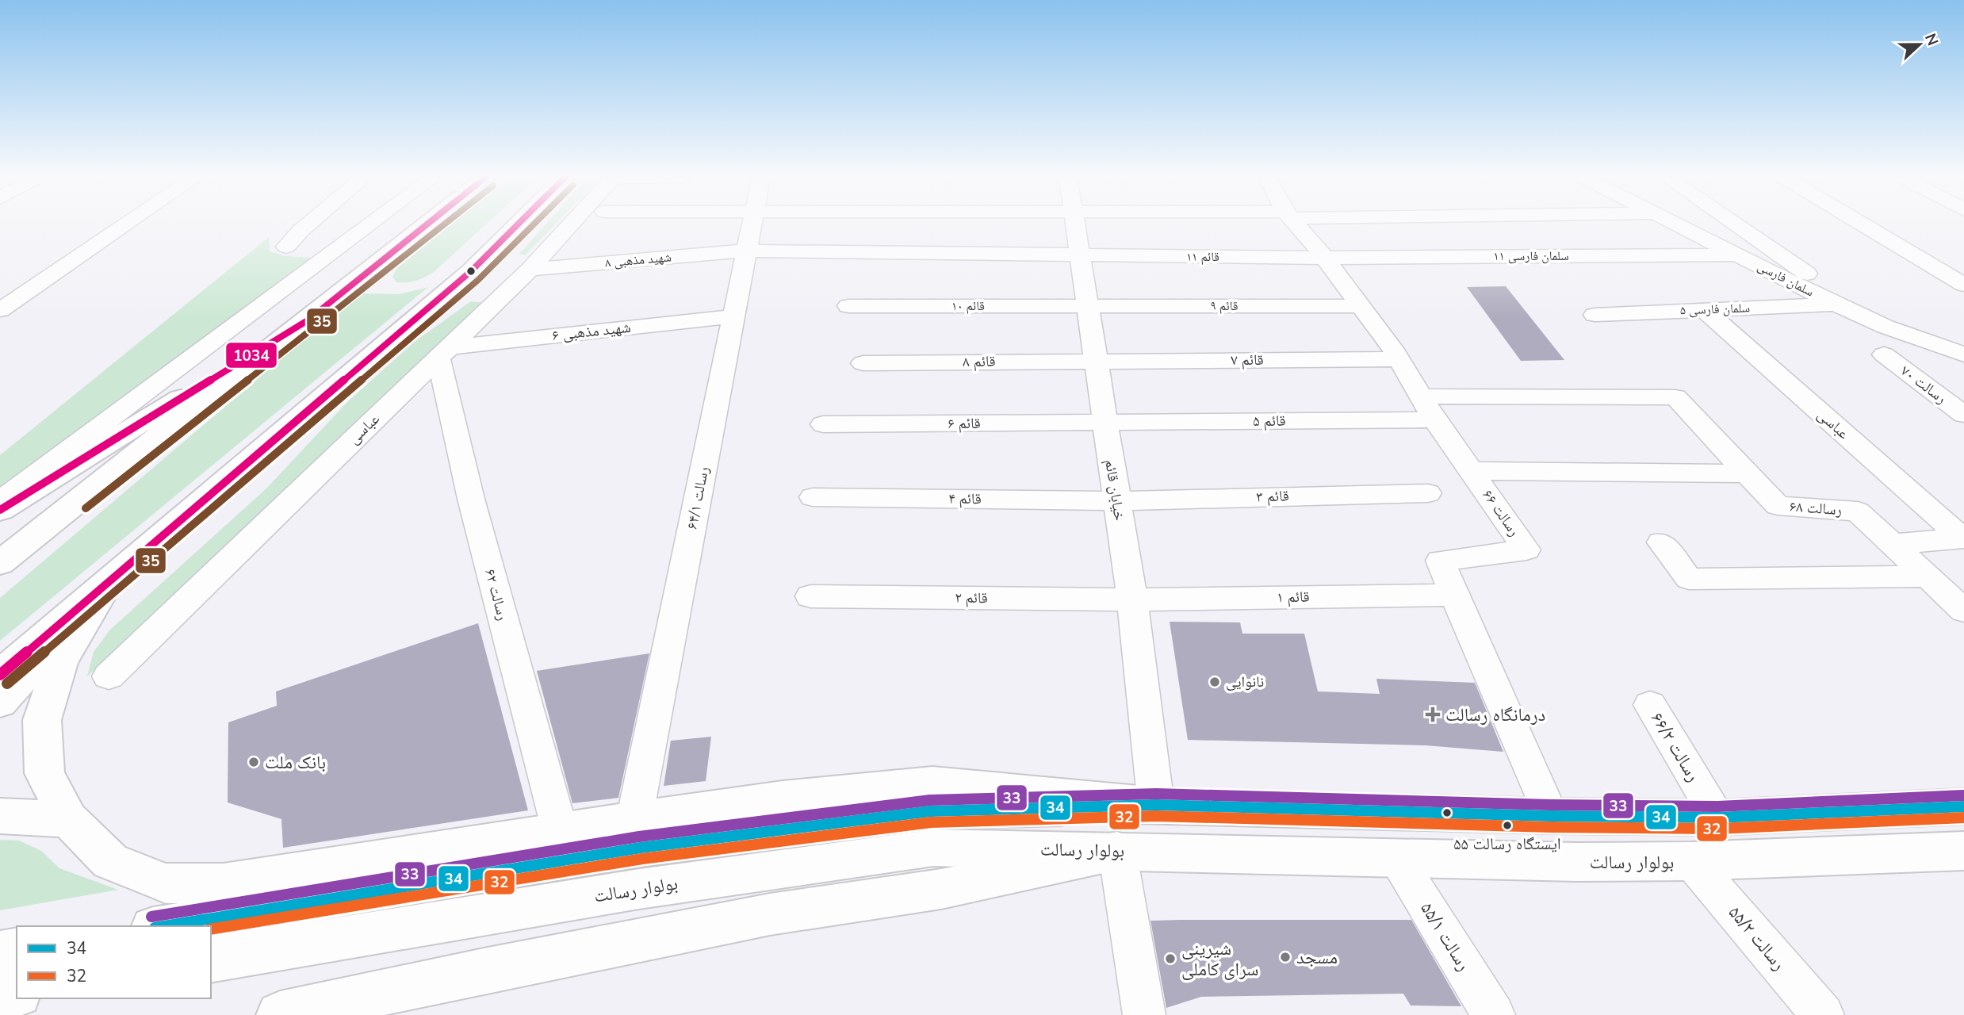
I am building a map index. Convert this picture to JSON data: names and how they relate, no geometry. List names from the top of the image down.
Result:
{
  "streets": {
    "main road": ["بولوار رسالت"],
    "street": [
      "سلمان فارسی ۱۱",
      "قائم ۱۱",
      "شهید مذهبی ۸",
      "سلمان فارسی",
      "قائم ۱۰",
      "قائم ۹",
      "سلمان فارسی ۵",
      "شهید مذهبی ۶",
      "قائم ۷",
      "قائم ۸",
      "رسالت ۷۰",
      "قائم ۵",
      "قائم ۶",
      "عباسی",
      "خیابان قائم",
      "قائم ۳",
      "رسالت ۶۴/۱",
      "قائم ۴",
      "رسالت ۶۸",
      "رسالت ۶۶",
      "رسالت ۶۲",
      "قائم ۱",
      "قائم ۲",
      "رسالت ۶۶/۲",
      "رسالت ۵۵/۱",
      "رسالت ۵۵/۲"
    ]
  },
  "crossings": [
    ["سلمان فارسی ۱۱", "قائم ۱۱"],
    ["سلمان فارسی ۱۱", "سلمان فارسی"],
    ["سلمان فارسی ۱۱", "رسالت ۶۶"],
    ["قائم ۱۱", "شهید مذهبی ۸"],
    ["قائم ۱۱", "خیابان قائم"],
    ["قائم ۱۱", "رسالت ۶۶"],
    ["شهید مذهبی ۸", "عباسی"],
    ["شهید مذهبی ۸", "رسالت ۶۴/۱"],
    ["سلمان فارسی", "سلمان فارسی ۵"],
    ["قائم ۱۰", "قائم ۹"],
    ["قائم ۱۰", "خیابان قائم"],
    ["قائم ۹", "خیابان قائم"],
    ["قائم ۹", "رسالت ۶۶"],
    ["سلمان فارسی ۵", "عباسی"],
    ["شهید مذهبی ۶", "عباسی"],
    ["شهید مذهبی ۶", "رسالت ۶۴/۱"],
    ["شهید مذهبی ۶", "رسالت ۶۲"],
    ["قائم ۷", "قائم ۸"],
    ["قائم ۷", "خیابان قائم"],
    ["قائم ۷", "رسالت ۶۶"],
    ["قائم ۸", "خیابان قائم"],
    ["قائم ۵", "قائم ۶"],
    ["قائم ۵", "خیابان قائم"],
    ["قائم ۵", "رسالت ۶۶"],
    ["قائم ۶", "خیابان قائم"],
    ["عباسی", "رسالت ۶۲"],
    ["خیابان قائم", "قائم ۳"],
    ["خیابان قائم", "قائم ۴"],
    ["خیابان قائم", "قائم ۱"],
    ["خیابان قائم", "قائم ۲"],
    ["قائم ۳", "قائم ۴"],
    ["رسالت ۶۸", "رسالت ۶۶"],
    ["رسالت ۶۶", "قائم ۱"],
    ["قائم ۱", "قائم ۲"],
    ["بولوار رسالت", "رسالت ۵۵/۱"],
    ["بولوار رسالت", "رسالت ۵۵/۲"]
  ],
  "places": {
    "other": [
      "نانوایی",
      "بانک ملت",
      "ایستگاه رسالت ۵۵",
      "مسجد",
      "شیرینی سرای کاملی"
    ],
    "health": ["درمانگاه رسالت"]
  },
  "lines": [
    "transit line 1034",
    "transit line 35",
    "transit line 33",
    "transit line 34",
    "transit line 32"
  ],
  "legend": ["34", "32"],
  "north": "right"
}
